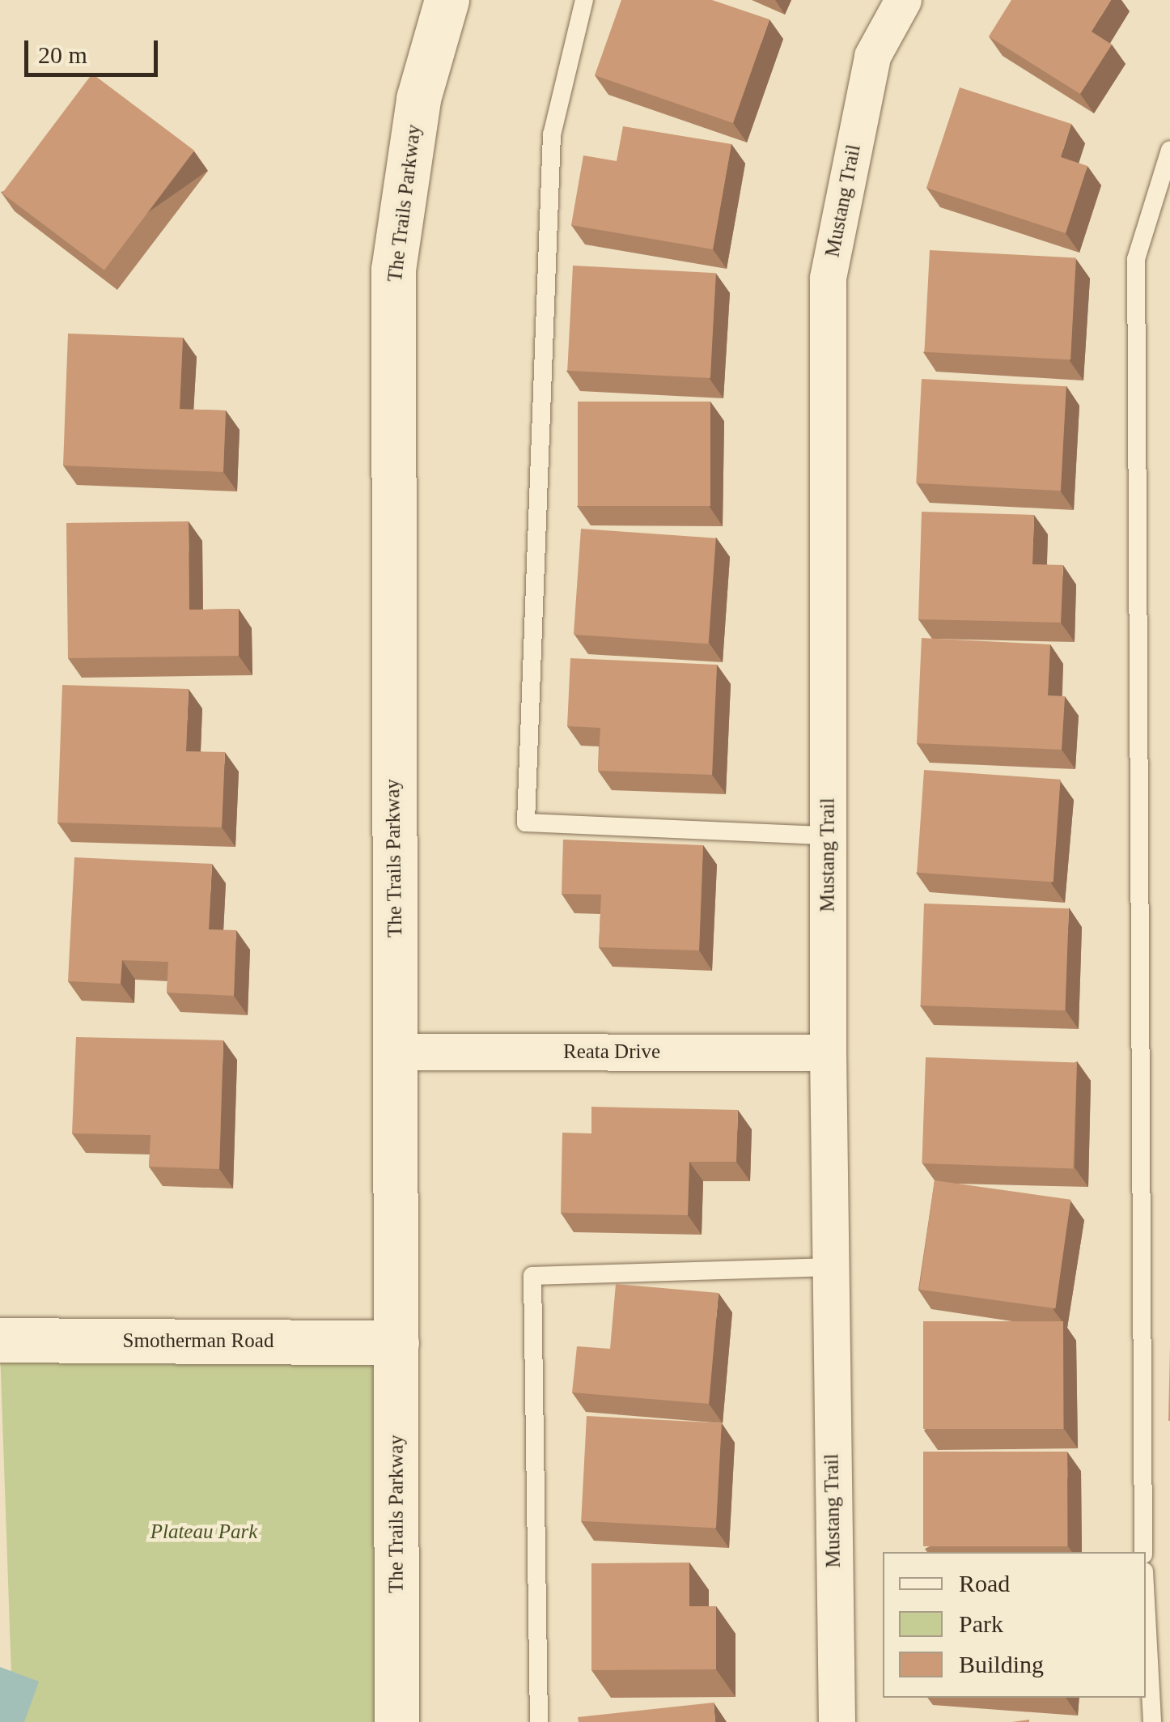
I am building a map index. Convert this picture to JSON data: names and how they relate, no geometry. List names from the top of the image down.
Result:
{
  "streets": {
    "street": [
      "Mustang Trail",
      "The Trails Parkway",
      "Reata Drive",
      "Smotherman Road"
    ]
  },
  "crossings": [
    ["Mustang Trail", "Reata Drive"],
    ["The Trails Parkway", "Reata Drive"],
    ["The Trails Parkway", "Smotherman Road"]
  ],
  "parks": ["Plateau Park"],
  "legend": ["Road", "Park", "Building"],
  "scale_bar": "20 m"
}
